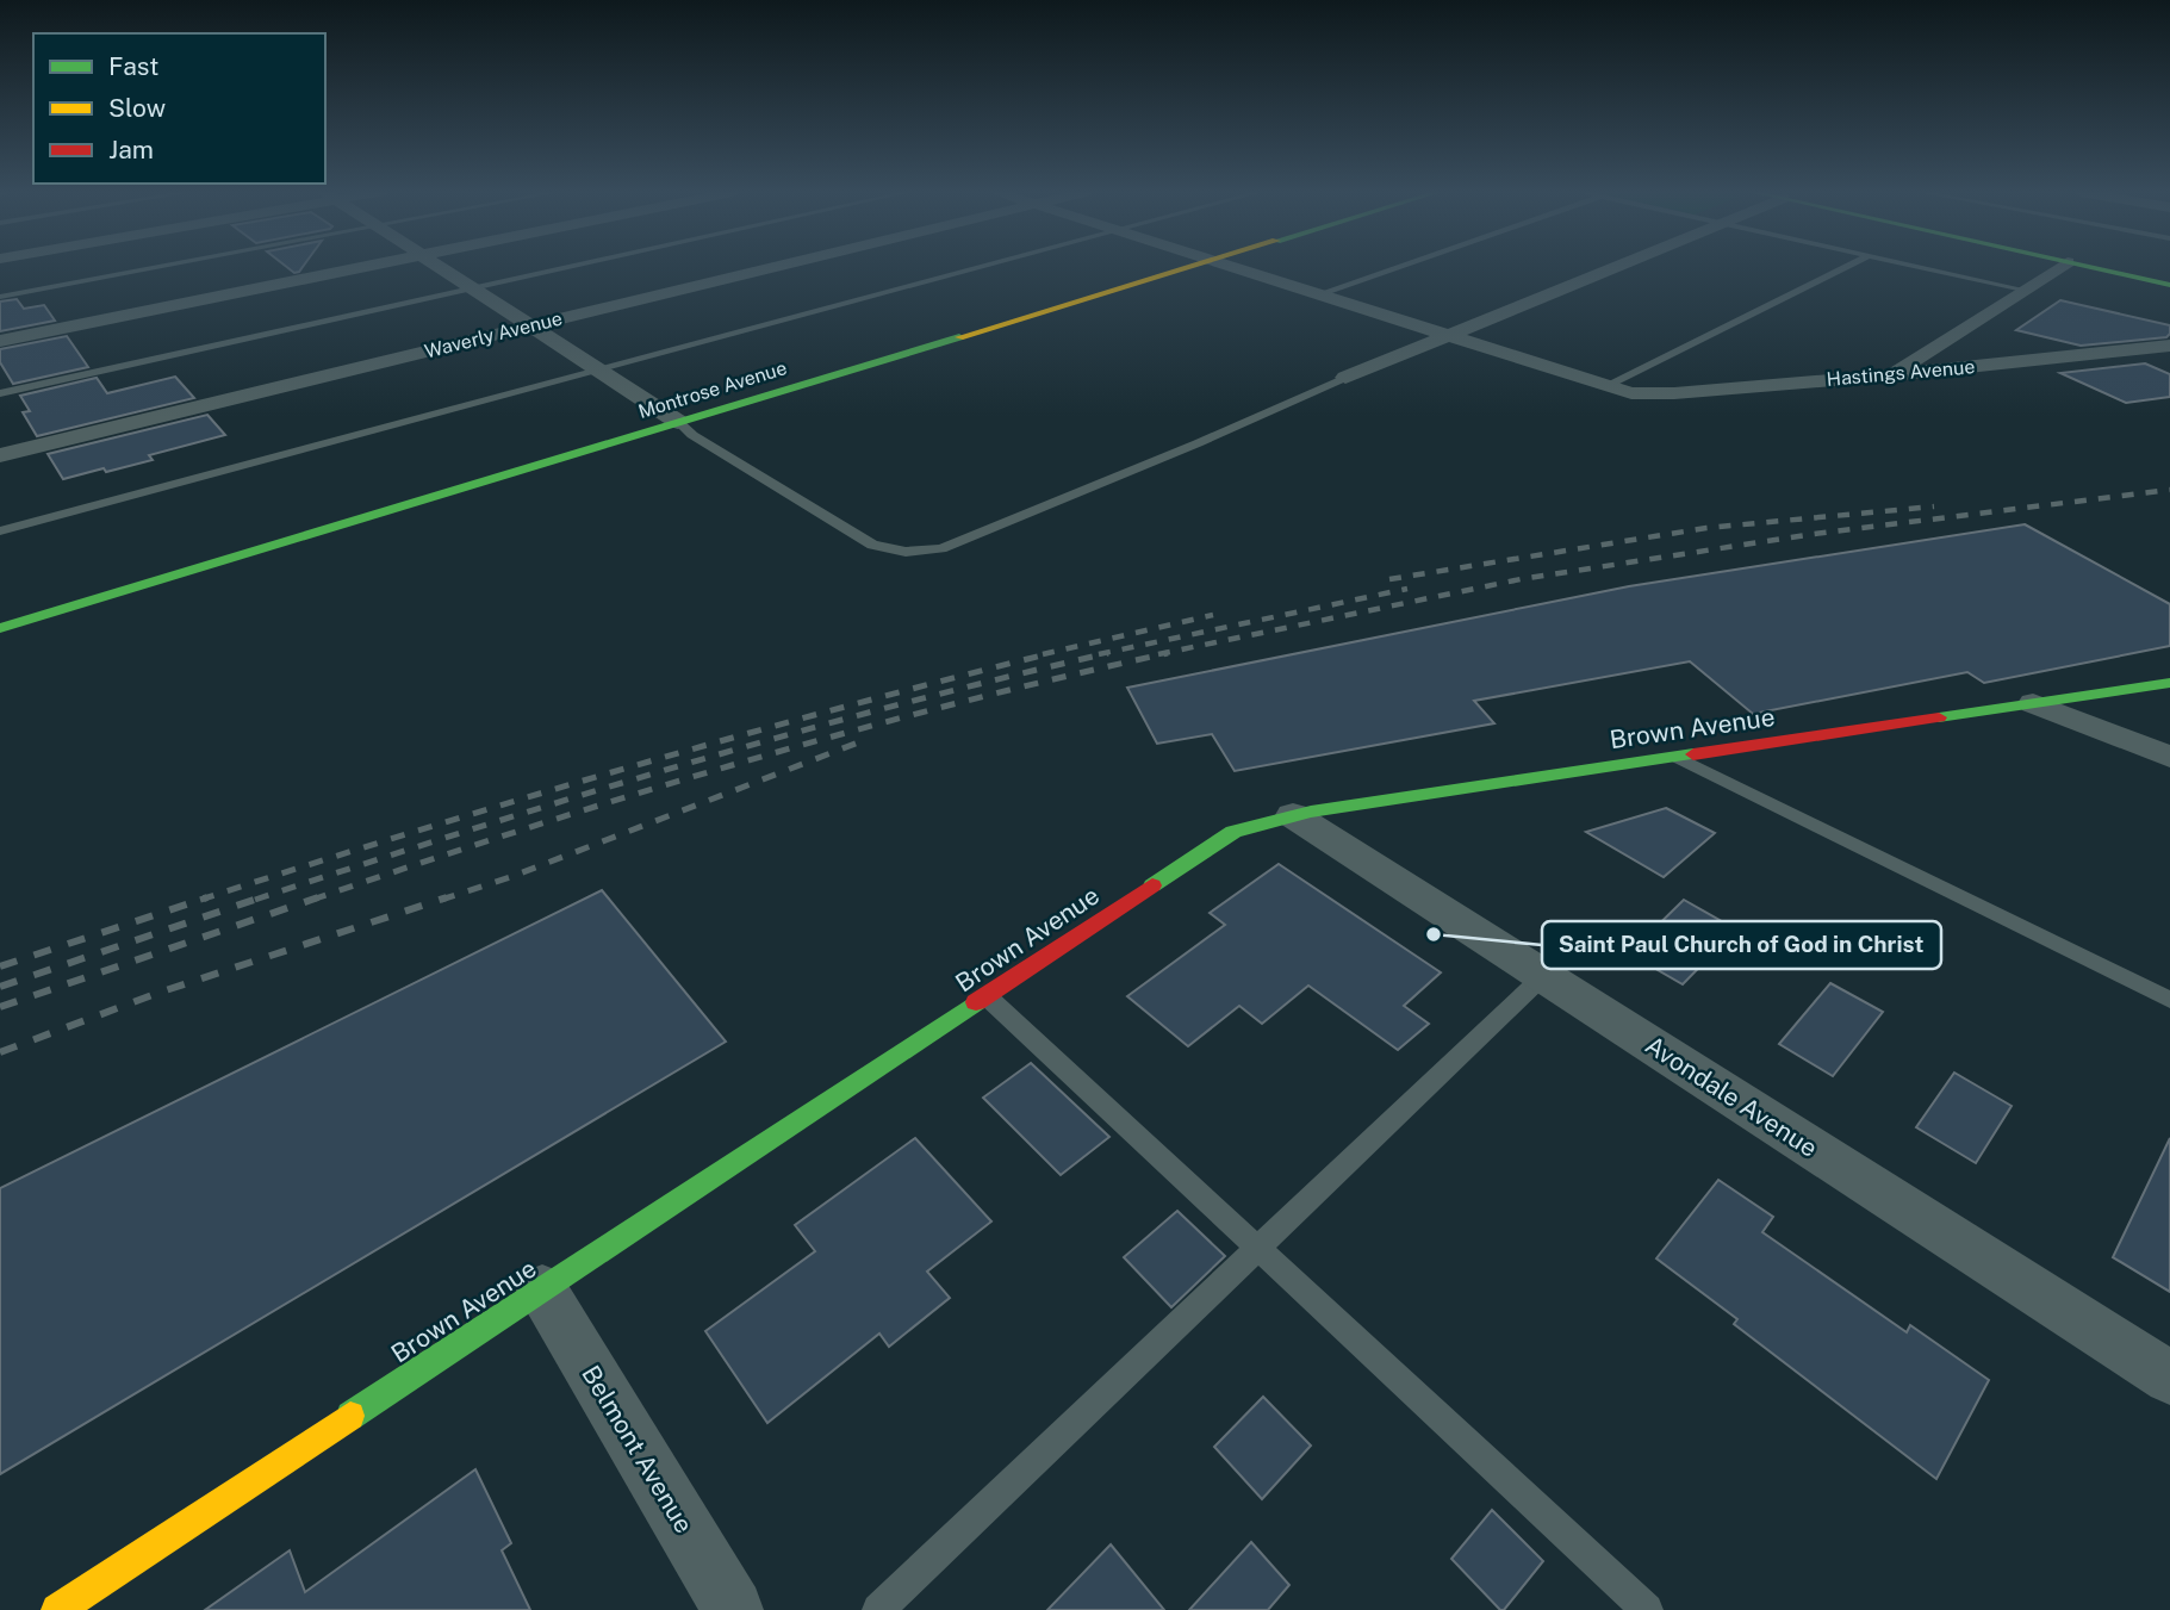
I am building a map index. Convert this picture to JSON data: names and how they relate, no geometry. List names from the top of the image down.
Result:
{
  "streets": {
    "street": [
      "Waverly Avenue",
      "Hastings Avenue",
      "Montrose Avenue",
      "Brown Avenue",
      "Avondale Avenue",
      "Belmont Avenue"
    ]
  },
  "crossings": [
    ["Brown Avenue", "Avondale Avenue"],
    ["Brown Avenue", "Belmont Avenue"]
  ],
  "places": ["Saint Paul Church of God in Christ"],
  "legend": ["Fast", "Slow", "Jam"]
}
